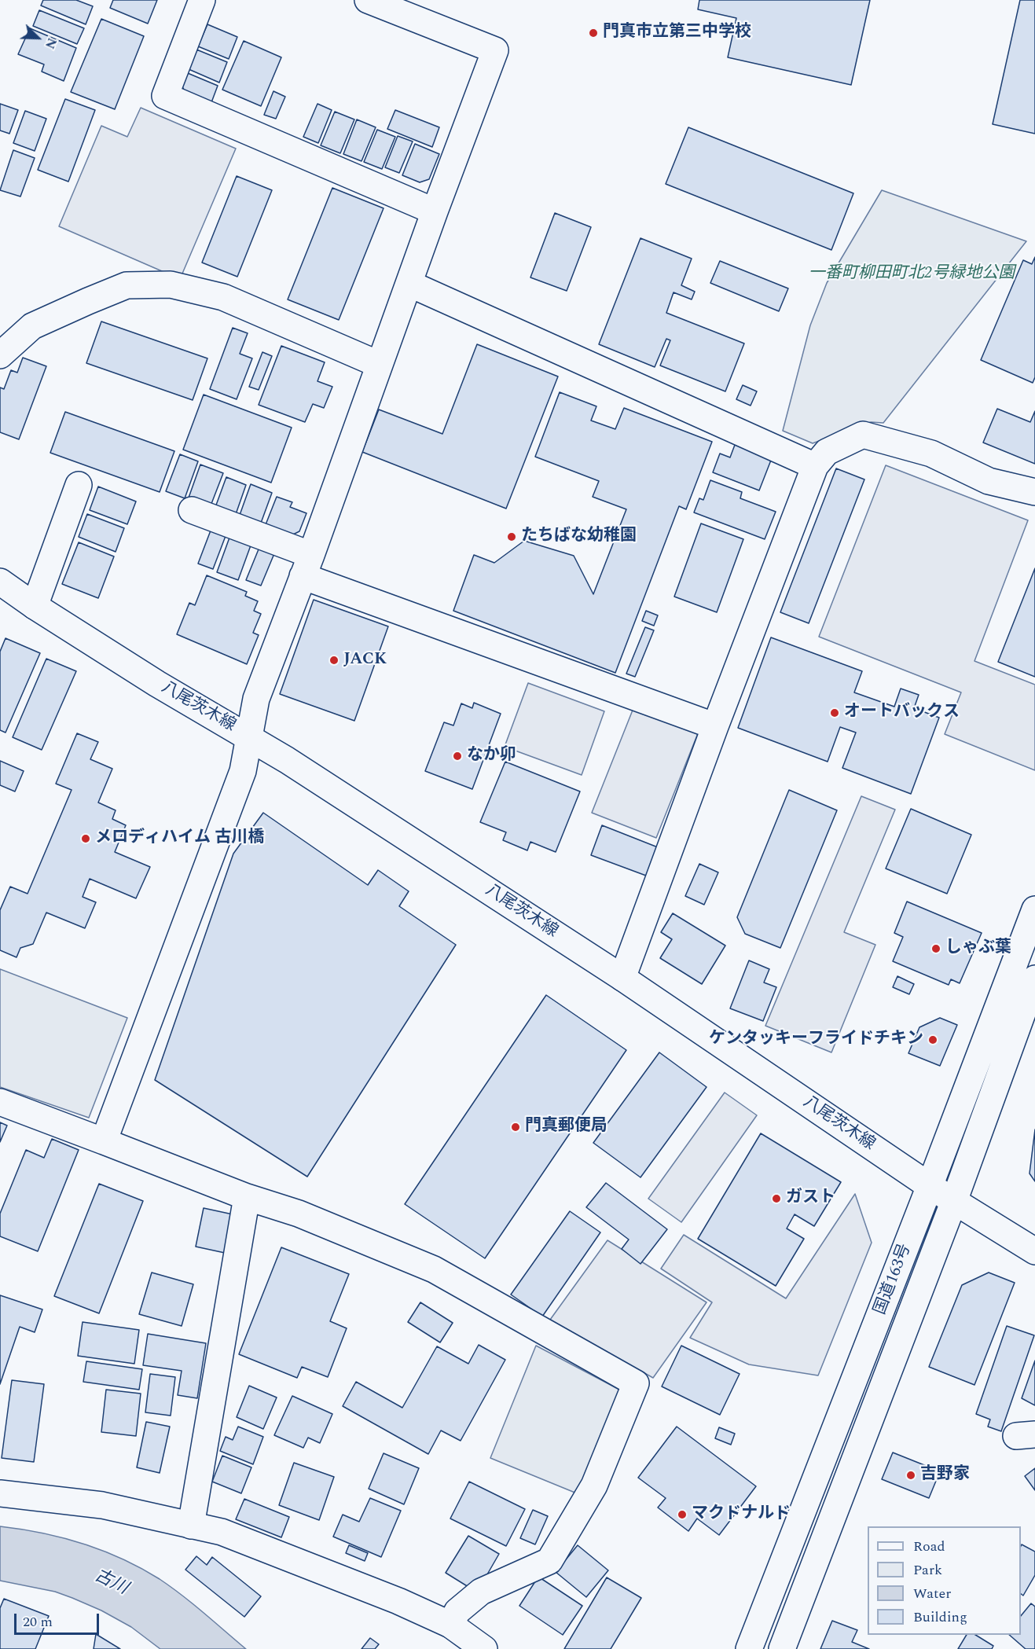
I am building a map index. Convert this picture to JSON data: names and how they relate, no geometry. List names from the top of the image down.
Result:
{
  "streets": {
    "main road": ["八尾茨木線", "国道163号"]
  },
  "crossings": [
    ["八尾茨木線", "国道163号"]
  ],
  "water": ["古川"],
  "parks": ["一番町柳田町北2号緑地公園"],
  "places": [
    "門真市立第三中学校",
    "たちばな幼稚園",
    "JACK",
    "オートバックス",
    "なか卯",
    "メロディハイム 古川橋",
    "しゃぶ葉",
    "ケンタッキーフライドチキン",
    "門真郵便局",
    "ガスト",
    "吉野家",
    "マクドナルド"
  ],
  "legend": [
    "Road",
    "Park",
    "Water",
    "Building"
  ],
  "scale_bar": "20 m",
  "north": "bottom right"
}
